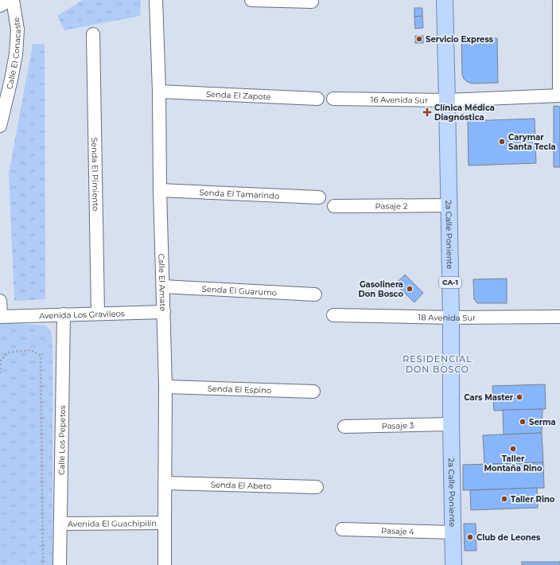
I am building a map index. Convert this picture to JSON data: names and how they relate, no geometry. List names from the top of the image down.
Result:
{
  "streets": {
    "main road": ["2a Calle Poniente", "CA-1"],
    "street": [
      "Calle El Conacaste",
      "Senda El Zapote",
      "16 Avenida Sur",
      "Senda El Pimiento",
      "Senda El Tamarindo",
      "Pasaje 2",
      "Calle El Amate",
      "Senda El Guarumo",
      "Avenida Los Gravileos",
      "18 Avenida Sur",
      "Senda El Espino",
      "Pasaje 3",
      "Calle Los Pepetos",
      "Senda El Abeto",
      "Avenida El Guachipilín",
      "Pasaje 4"
    ]
  },
  "crossings": [
    ["Senda El Zapote", "Calle El Amate"],
    ["16 Avenida Sur", "2a Calle Poniente"],
    ["Senda El Pimiento", "Avenida Los Gravileos"],
    ["Senda El Tamarindo", "Calle El Amate"],
    ["Pasaje 2", "2a Calle Poniente"],
    ["2a Calle Poniente", "18 Avenida Sur"],
    ["2a Calle Poniente", "Pasaje 3"],
    ["2a Calle Poniente", "Pasaje 4"],
    ["Calle El Amate", "Senda El Guarumo"],
    ["Calle El Amate", "Avenida Los Gravileos"],
    ["Calle El Amate", "Senda El Espino"],
    ["Calle El Amate", "Senda El Abeto"],
    ["Calle El Amate", "Avenida El Guachipilín"],
    ["Avenida Los Gravileos", "Calle Los Pepetos"],
    ["Calle Los Pepetos", "Avenida El Guachipilín"]
  ],
  "districts": ["RESIDENCIAL DON BOSCO"],
  "places": {
    "other": [
      "Servicio Express",
      "Carymar Santa Tecla",
      "Gasolinera Don Bosco",
      "Cars Master",
      "Serma",
      "Taller Montaña Rino",
      "Taller Rino",
      "Club de Leones"
    ],
    "health": ["Clínica Médica Diagnóstica"]
  }
}
